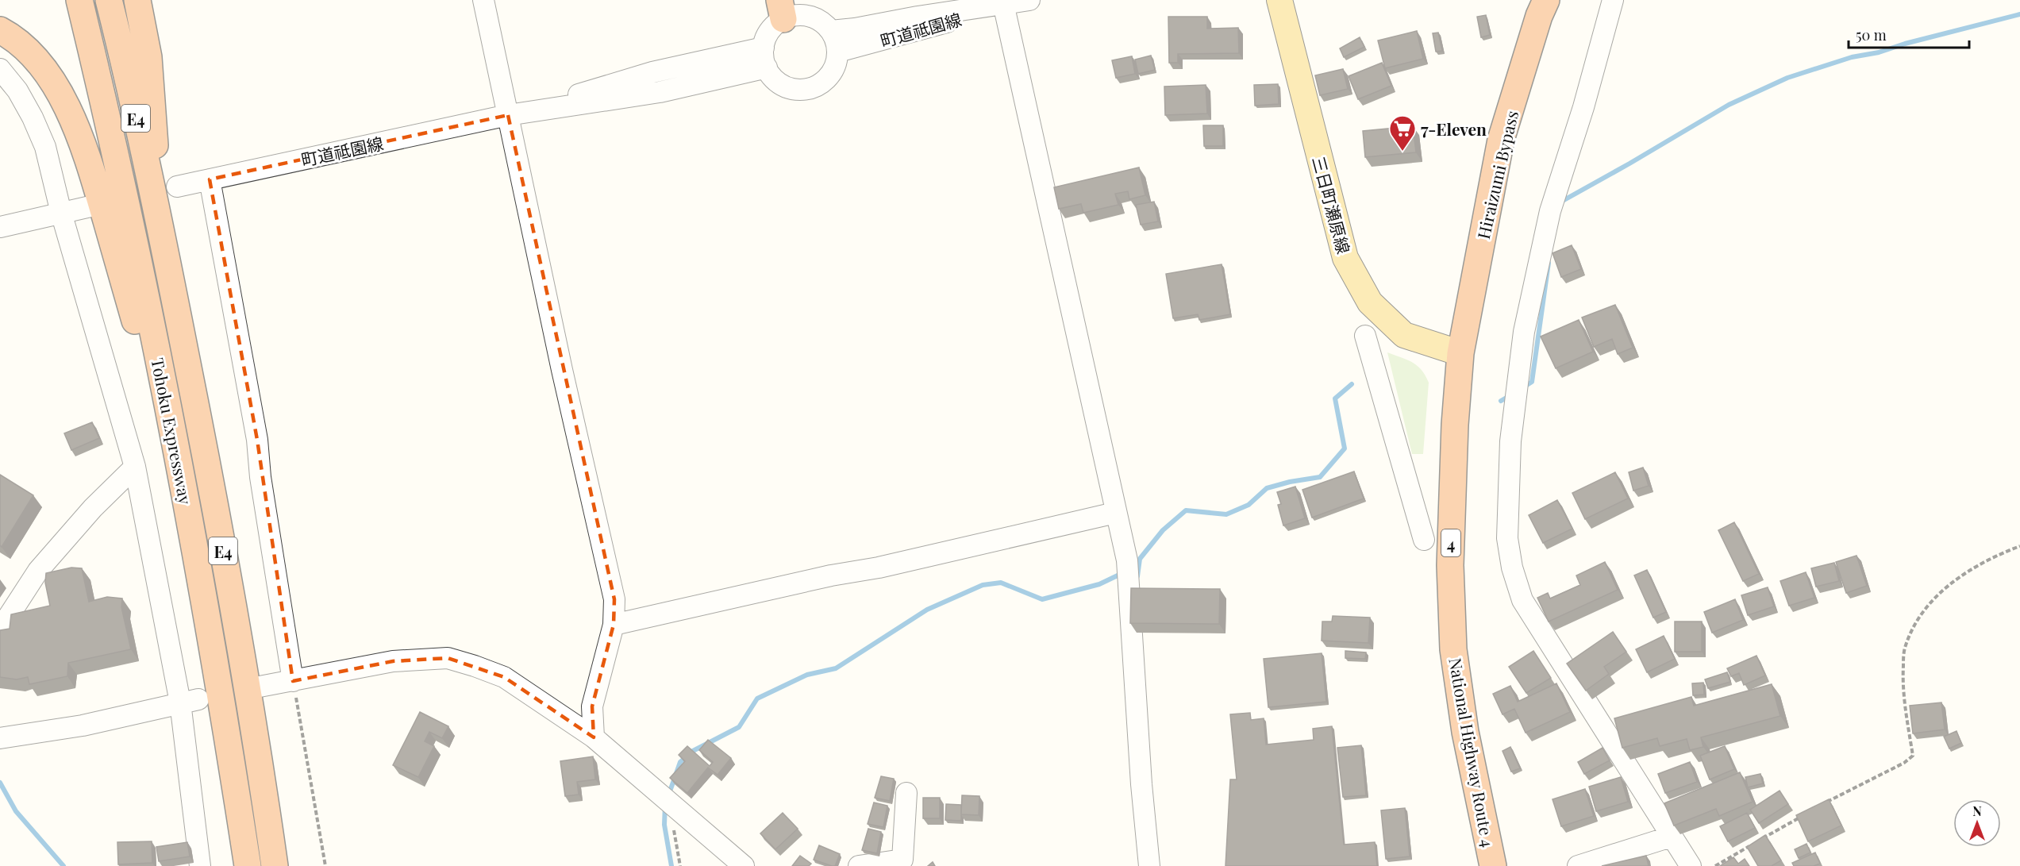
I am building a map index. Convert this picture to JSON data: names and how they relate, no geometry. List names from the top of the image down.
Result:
{
  "streets": {
    "highway": [
      "E4",
      "Hiraizumi Bypass",
      "Tohoku Expressway",
      "4",
      "National Highway Route 4"
    ],
    "main road": ["三日町瀬原線"],
    "street": ["町道祗園線"]
  },
  "crossings": [
    ["Hiraizumi Bypass", "三日町瀬原線"],
    ["Hiraizumi Bypass", "National Highway Route 4"],
    ["三日町瀬原線", "National Highway Route 4"]
  ],
  "places": {
    "supermarket": ["7-Eleven"]
  },
  "scale_bar": "50 m",
  "north": "top"
}
